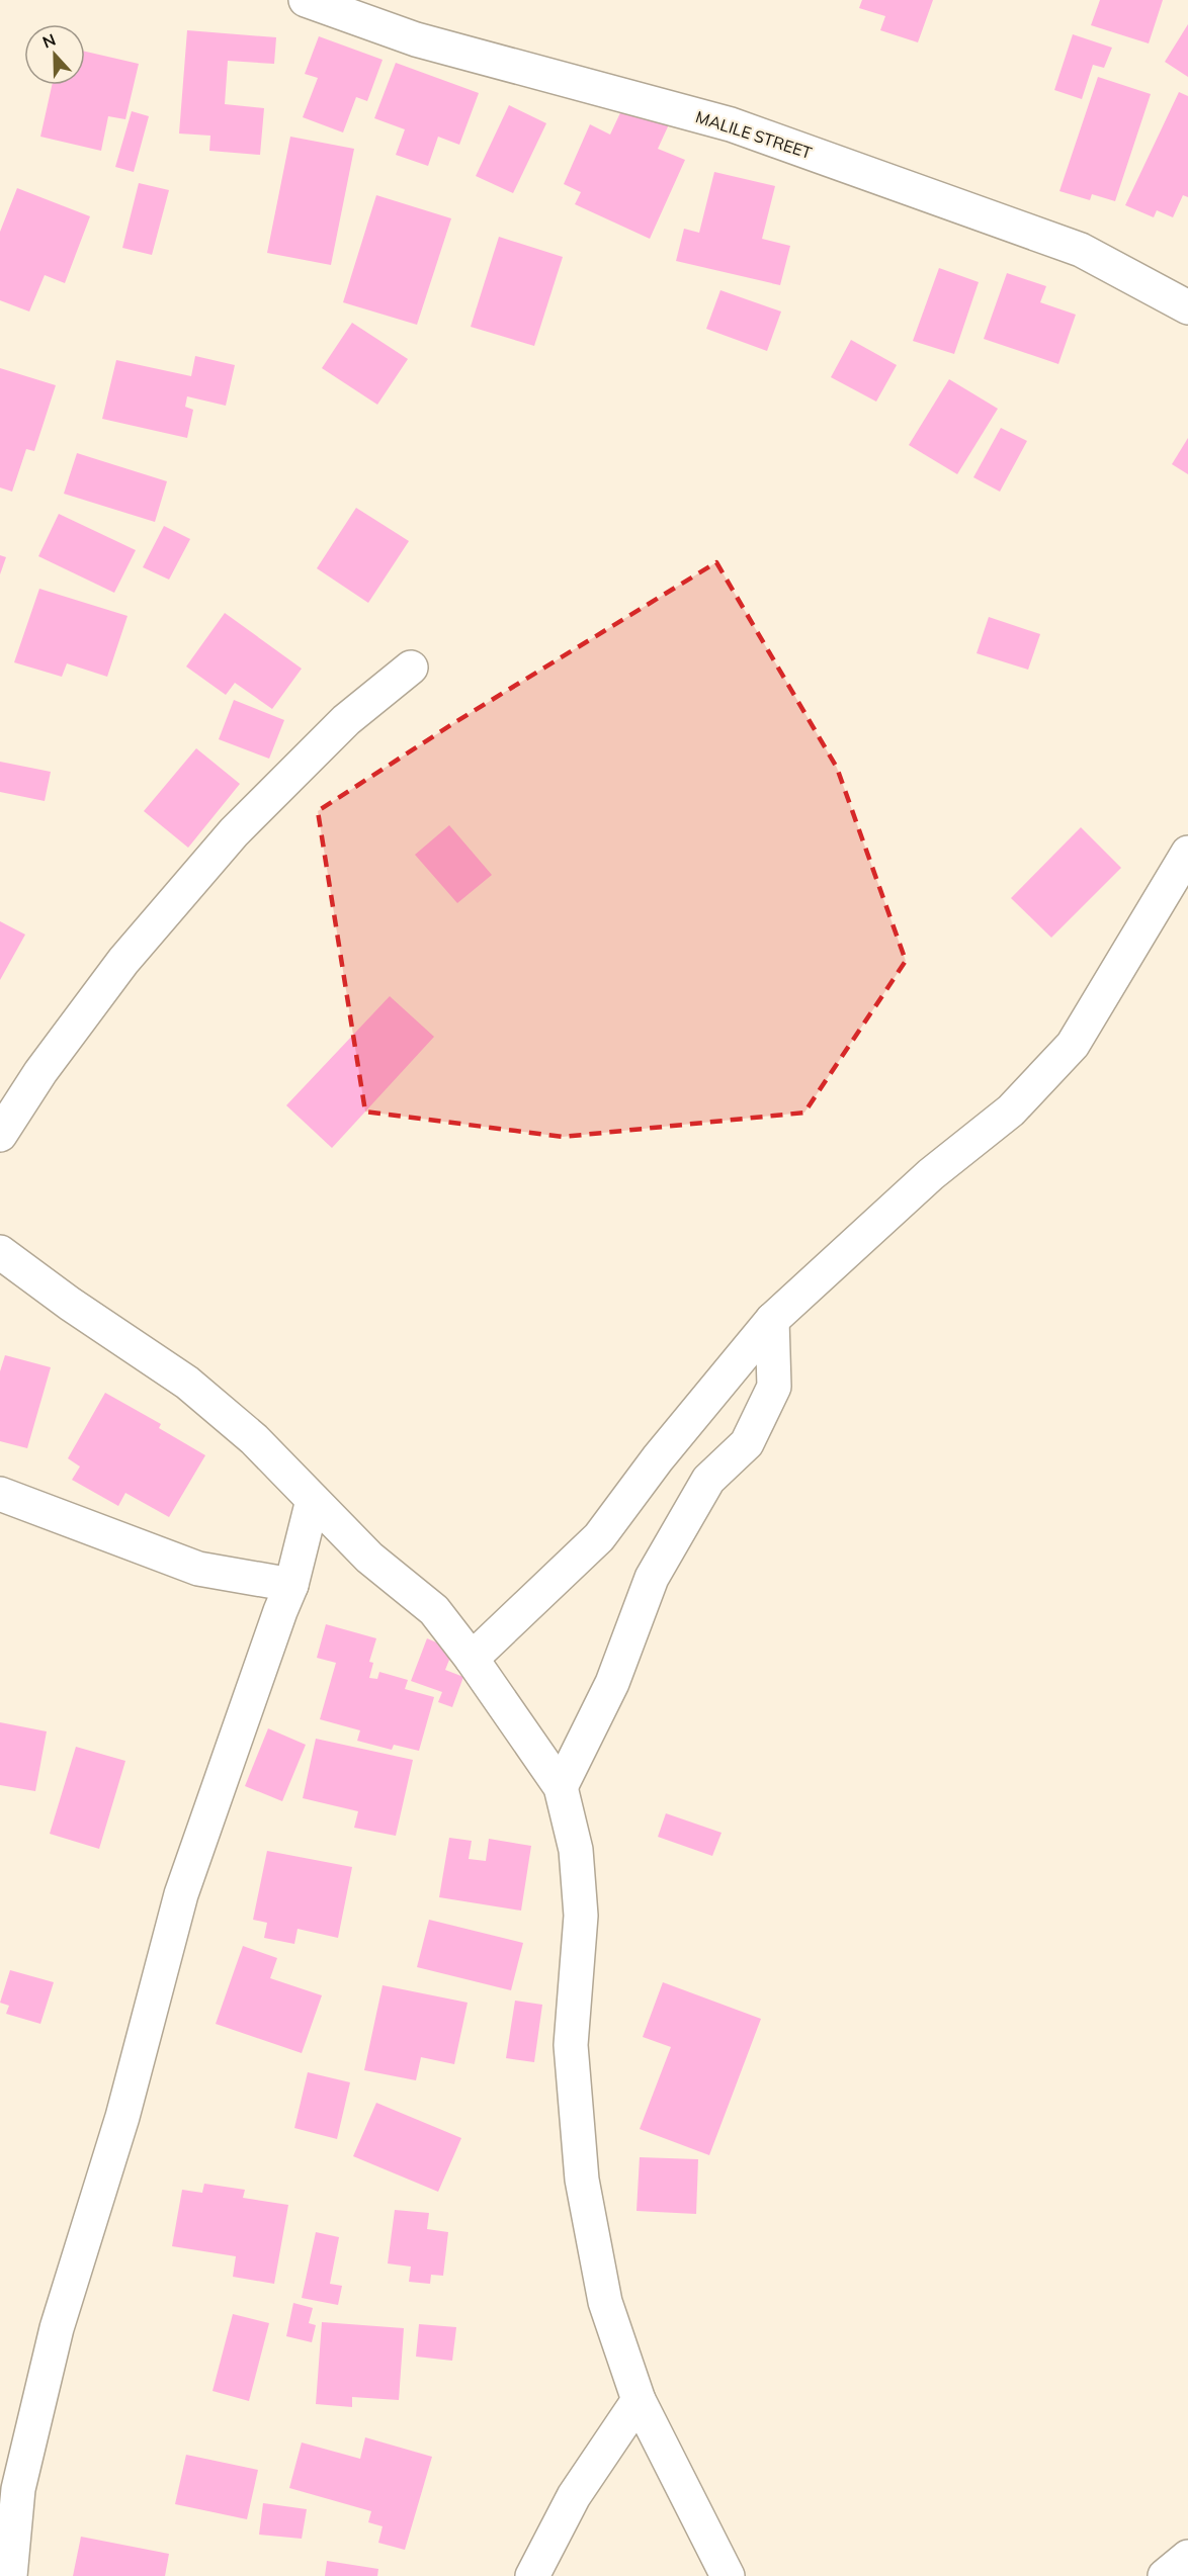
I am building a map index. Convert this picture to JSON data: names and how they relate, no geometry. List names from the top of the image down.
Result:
{
  "streets": {
    "street": ["MALILE STREET"]
  },
  "north": "top"
}
